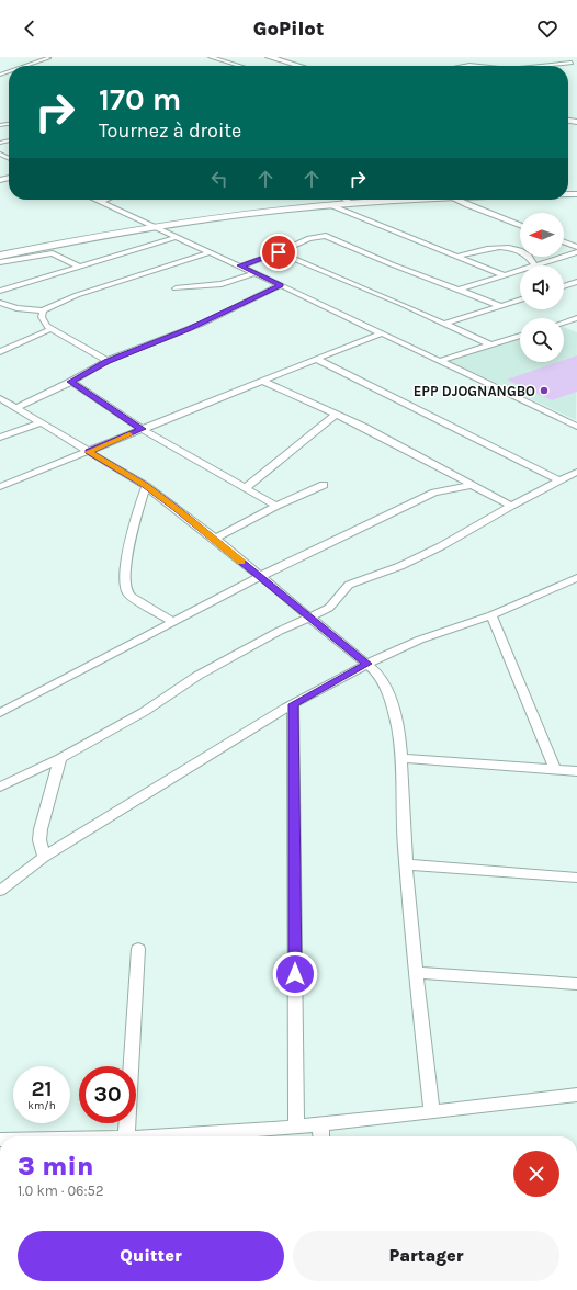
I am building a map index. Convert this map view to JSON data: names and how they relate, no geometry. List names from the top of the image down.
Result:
{
  "places": ["EPP DJOGNANGBO"],
  "north": "left",
  "page": {
    "header": "GoPilot",
    "turn": ["170 m", "Tournez à droite"],
    "speed": "21 km/h",
    "limit": "30",
    "heading": ["3 min", "1.0 km · 06:52"],
    "buttons": ["Quitter", "Partager"]
  }
}
